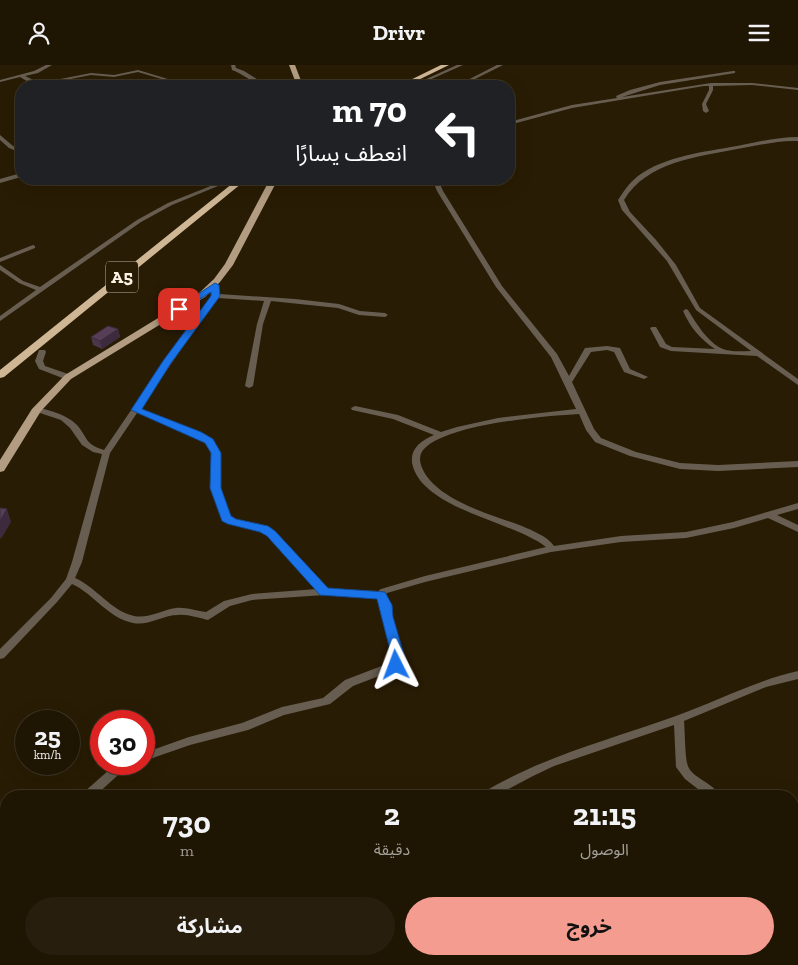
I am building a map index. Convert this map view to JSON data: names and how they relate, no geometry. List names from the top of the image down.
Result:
{
  "streets": {
    "highway": ["A5"]
  },
  "page": {
    "header": "Drivr",
    "turn": ["70 m", "انعطف يسارًا"],
    "speed": "25 km/h",
    "limit": "30",
    "eta": [
      "21:15",
      "الوصول",
      "2",
      "دقيقة",
      "730",
      "m"
    ],
    "buttons": ["خروج", "مشاركة"]
  }
}
